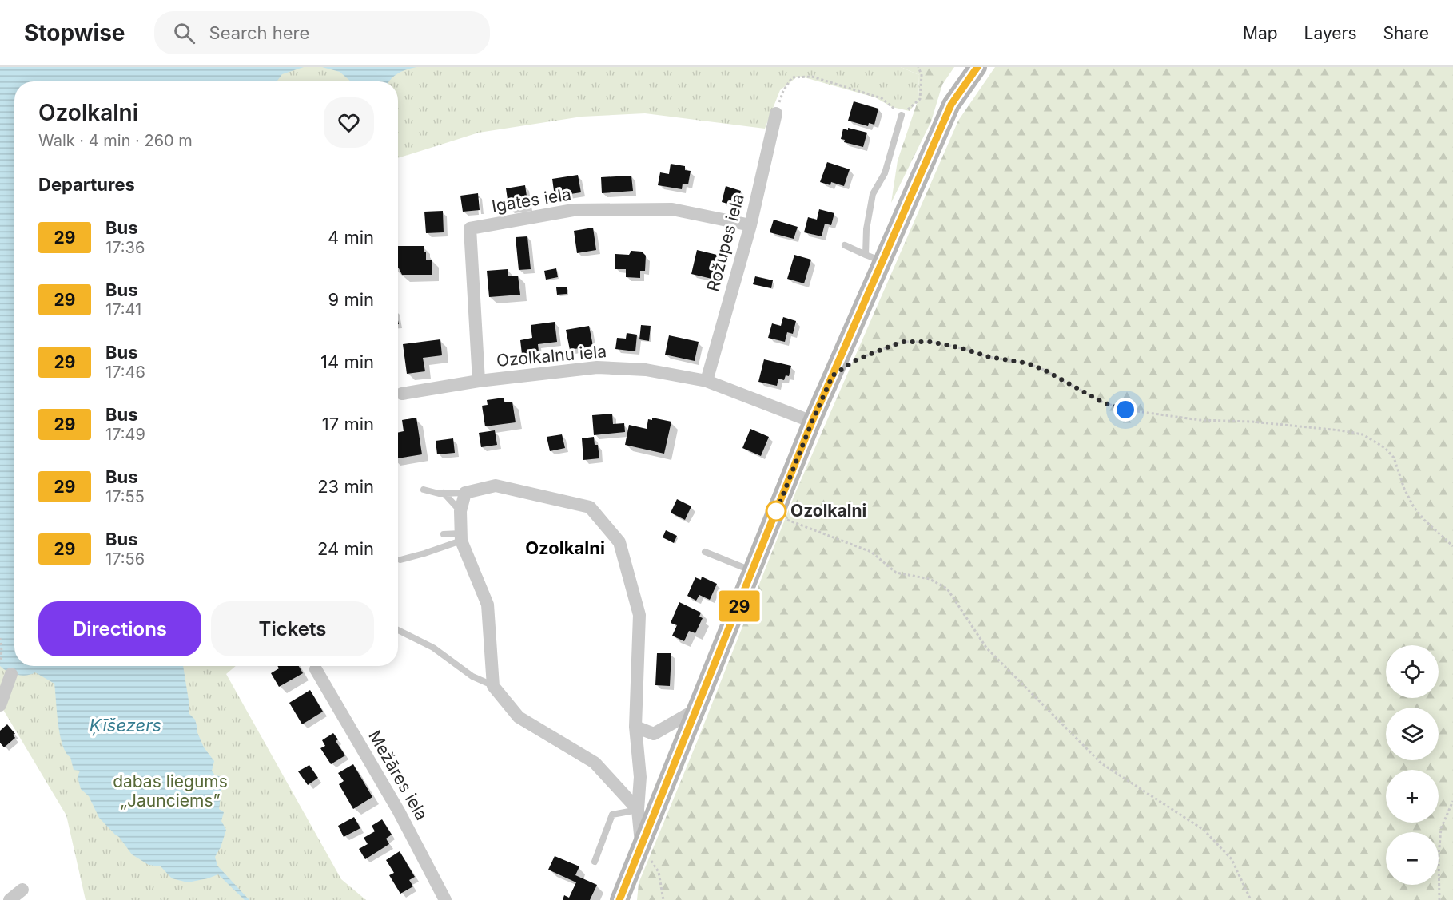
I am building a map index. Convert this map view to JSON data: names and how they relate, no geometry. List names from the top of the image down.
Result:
{
  "streets": {
    "street": [
      "Igates iela",
      "Rožupes iela",
      "Ozolkalnu iela",
      "Mežāres iela"
    ]
  },
  "crossings": [
    ["Igates iela", "Rožupes iela"],
    ["Igates iela", "Ozolkalnu iela"],
    ["Rožupes iela", "Ozolkalnu iela"]
  ],
  "districts": ["Ozolkalni"],
  "water": ["Ķīšezers"],
  "parks": ["dabas liegums „Jaunciems”"],
  "places": ["Ozolkalni"],
  "lines": ["bus line 29"],
  "page": {
    "header": "Stopwise",
    "search": "Search here",
    "nav": ["Map", "Layers", "Share"],
    "on_map": "29",
    "heading": [
      ["Ozolkalni", "Walk · 4 min · 260 m"],
      "Departures"
    ],
    "list": [
      {
        "mark": "29",
        "name": "Bus",
        "note": "17:36",
        "value": "4 min"
      },
      {
        "mark": "29",
        "name": "Bus",
        "note": "17:41",
        "value": "9 min"
      },
      {
        "mark": "29",
        "name": "Bus",
        "note": "17:46",
        "value": "14 min"
      },
      {
        "mark": "29",
        "name": "Bus",
        "note": "17:49",
        "value": "17 min"
      },
      {
        "mark": "29",
        "name": "Bus",
        "note": "17:55",
        "value": "23 min"
      },
      {
        "mark": "29",
        "name": "Bus",
        "note": "17:56",
        "value": "24 min"
      }
    ],
    "buttons": ["Directions", "Tickets"],
    "map_buttons": ["+", "−"]
  }
}
